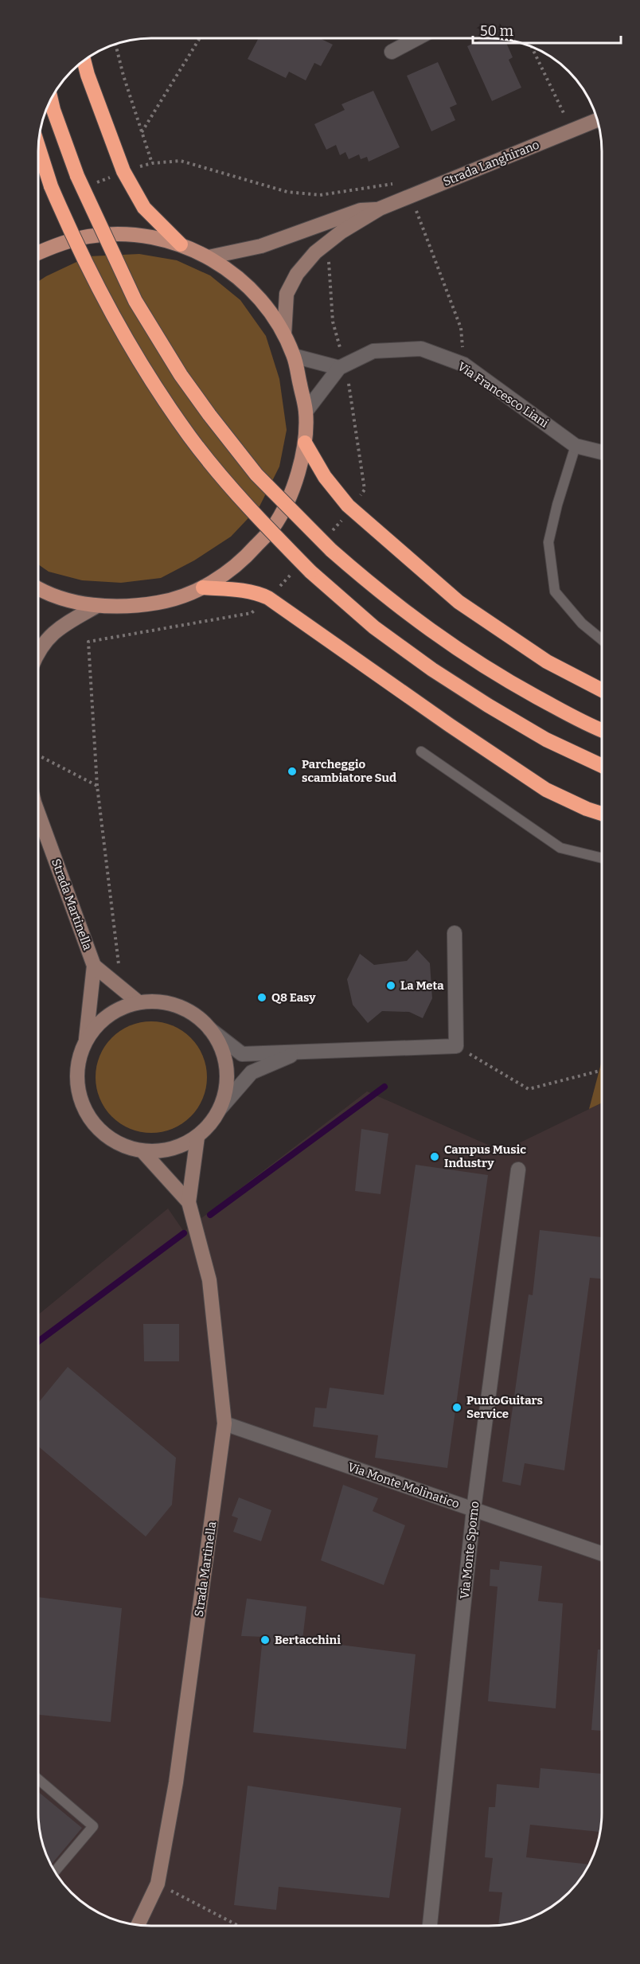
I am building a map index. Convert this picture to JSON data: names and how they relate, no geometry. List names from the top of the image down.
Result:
{
  "streets": {
    "main road": ["Strada Langhirano"],
    "street": [
      "Via Francesco Liani",
      "Strada Martinella",
      "Via Monte Molinatico",
      "Via Monte Sporno"
    ]
  },
  "crossings": [
    ["Strada Langhirano", "Via Francesco Liani"],
    ["Strada Martinella", "Via Monte Molinatico"],
    ["Via Monte Molinatico", "Via Monte Sporno"]
  ],
  "places": [
    "Parcheggio scambiatore Sud",
    "La Meta",
    "Q8 Easy",
    "Campus Music Industry",
    "PuntoGuitars Service",
    "Bertacchini"
  ],
  "scale_bar": "50 m"
}
